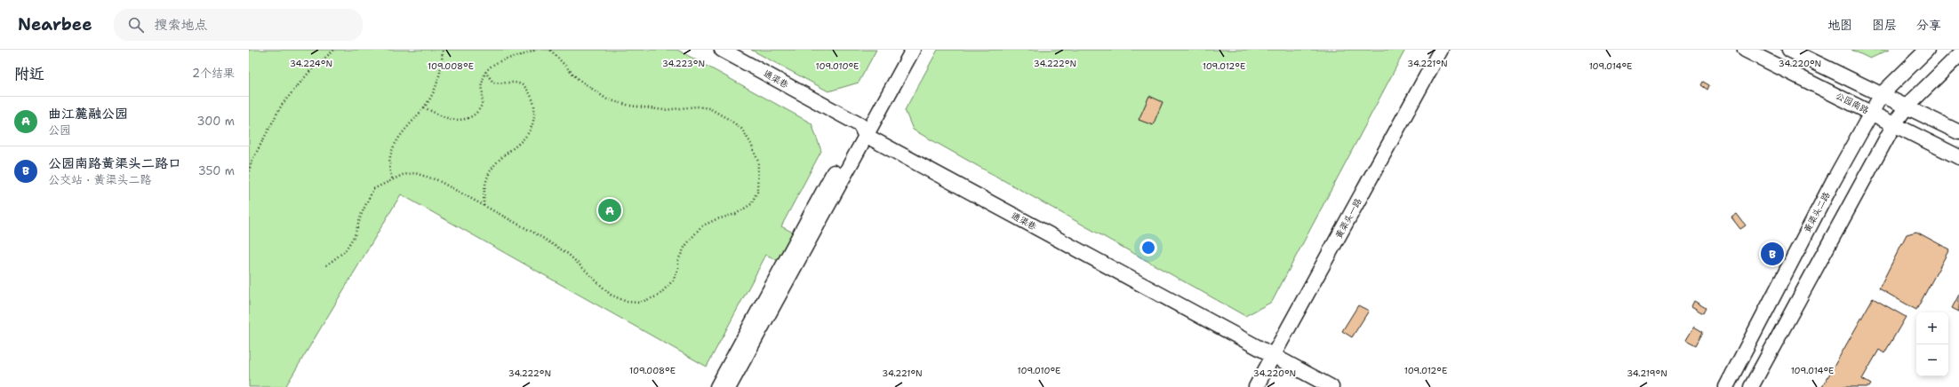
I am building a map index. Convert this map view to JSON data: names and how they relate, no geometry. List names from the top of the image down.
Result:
{
  "streets": {
    "street": [
      "通渠巷",
      "公园南路",
      "黄渠头二路",
      "黄渠头一路"
    ]
  },
  "crossings": [
    ["通渠巷", "黄渠头一路"],
    ["公园南路", "黄渠头二路"]
  ],
  "page": {
    "header": "Nearbee",
    "search": "搜索地点",
    "nav": ["地图", "图层", "分享"],
    "heading": ["附近", "2个结果"],
    "list": [
      {
        "mark": "A",
        "name": "曲江麓融公园",
        "note": "公园",
        "value": "300 m"
      },
      {
        "mark": "B",
        "name": "公园南路黄渠头二路口",
        "note": "公交站 · 黄渠头二路",
        "value": "350 m"
      }
    ],
    "pins": ["A", "B"],
    "map_buttons": ["+", "−"]
  },
  "coordinates": [
    "34.224°N",
    "34.223°N",
    "34.220°N",
    "34.222°N",
    "34.221°N",
    "109.008°E",
    "109.012°E",
    "109.010°E",
    "109.014°E",
    "34.219°N"
  ]
}
